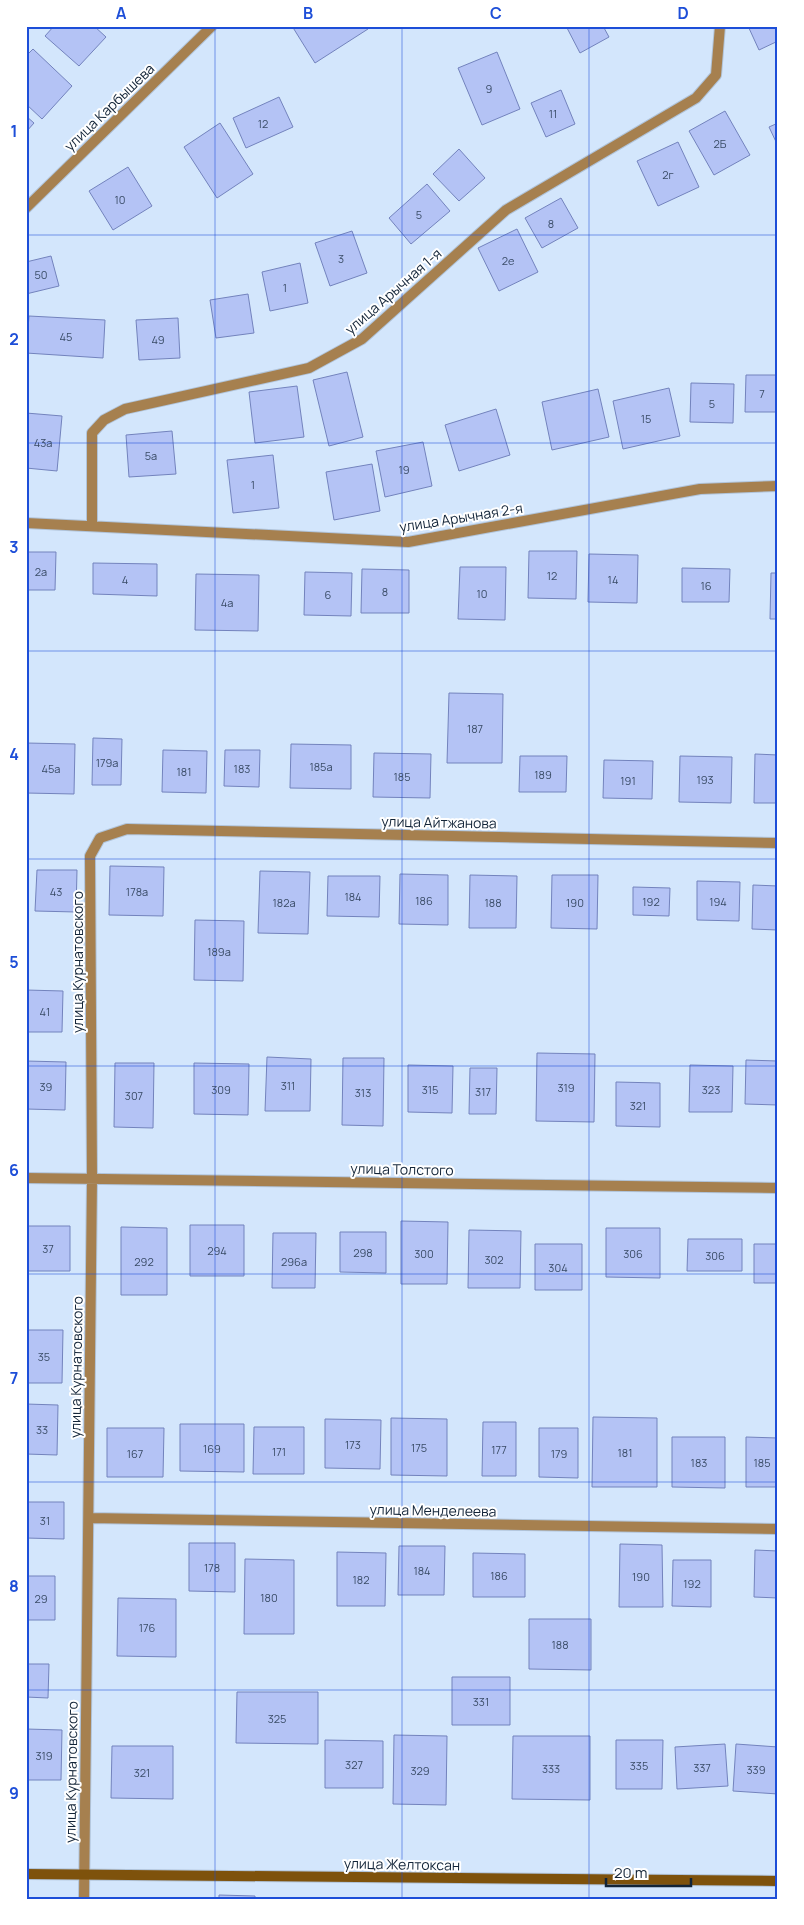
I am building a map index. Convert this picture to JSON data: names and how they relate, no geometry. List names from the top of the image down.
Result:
{
  "streets": {
    "main road": ["улица Желтоксан"],
    "street": [
      "улица Карбышева",
      "улица Арычная 1-я",
      "улица Арычная 2-я",
      "улица Айтжанова",
      "улица Курнатовского",
      "улица Толстого",
      "улица Менделеева"
    ]
  },
  "crossings": [
    ["улица Арычная 1-я", "улица Арычная 2-я"],
    ["улица Айтжанова", "улица Курнатовского"],
    ["улица Курнатовского", "улица Толстого"],
    ["улица Курнатовского", "улица Менделеева"],
    ["улица Курнатовского", "улица Желтоксан"]
  ],
  "house_numbers": [
    "9",
    "11",
    "12",
    "2Б",
    "2г",
    "10",
    "5",
    "8",
    "3",
    "2е",
    "50",
    "1",
    "45",
    "49",
    "7",
    "5",
    "15",
    "43а",
    "5а",
    "19",
    "1",
    "2а",
    "12",
    "4",
    "14",
    "16",
    "8",
    "10",
    "6",
    "4а",
    "187",
    "179а",
    "185а",
    "45а",
    "183",
    "181",
    "189",
    "185",
    "193",
    "191",
    "43",
    "178а",
    "184",
    "186",
    "192",
    "194",
    "182а",
    "188",
    "190",
    "189а",
    "41",
    "311",
    "39",
    "319",
    "309",
    "315",
    "323",
    "317",
    "313",
    "307",
    "321",
    "37",
    "294",
    "298",
    "300",
    "306",
    "306",
    "302",
    "292",
    "296а",
    "304",
    "35",
    "33",
    "173",
    "175",
    "169",
    "177",
    "171",
    "181",
    "167",
    "179",
    "183",
    "185",
    "31",
    "178",
    "184",
    "186",
    "190",
    "182",
    "192",
    "180",
    "29",
    "176",
    "188",
    "331",
    "325",
    "319",
    "327",
    "335",
    "337",
    "333",
    "339",
    "329",
    "321"
  ],
  "scale_bar": "20 m",
  "grid": {
    "columns": [
      "A",
      "B",
      "C",
      "D"
    ],
    "rows": [
      "1",
      "2",
      "3",
      "4",
      "5",
      "6",
      "7",
      "8",
      "9"
    ]
  }
}
